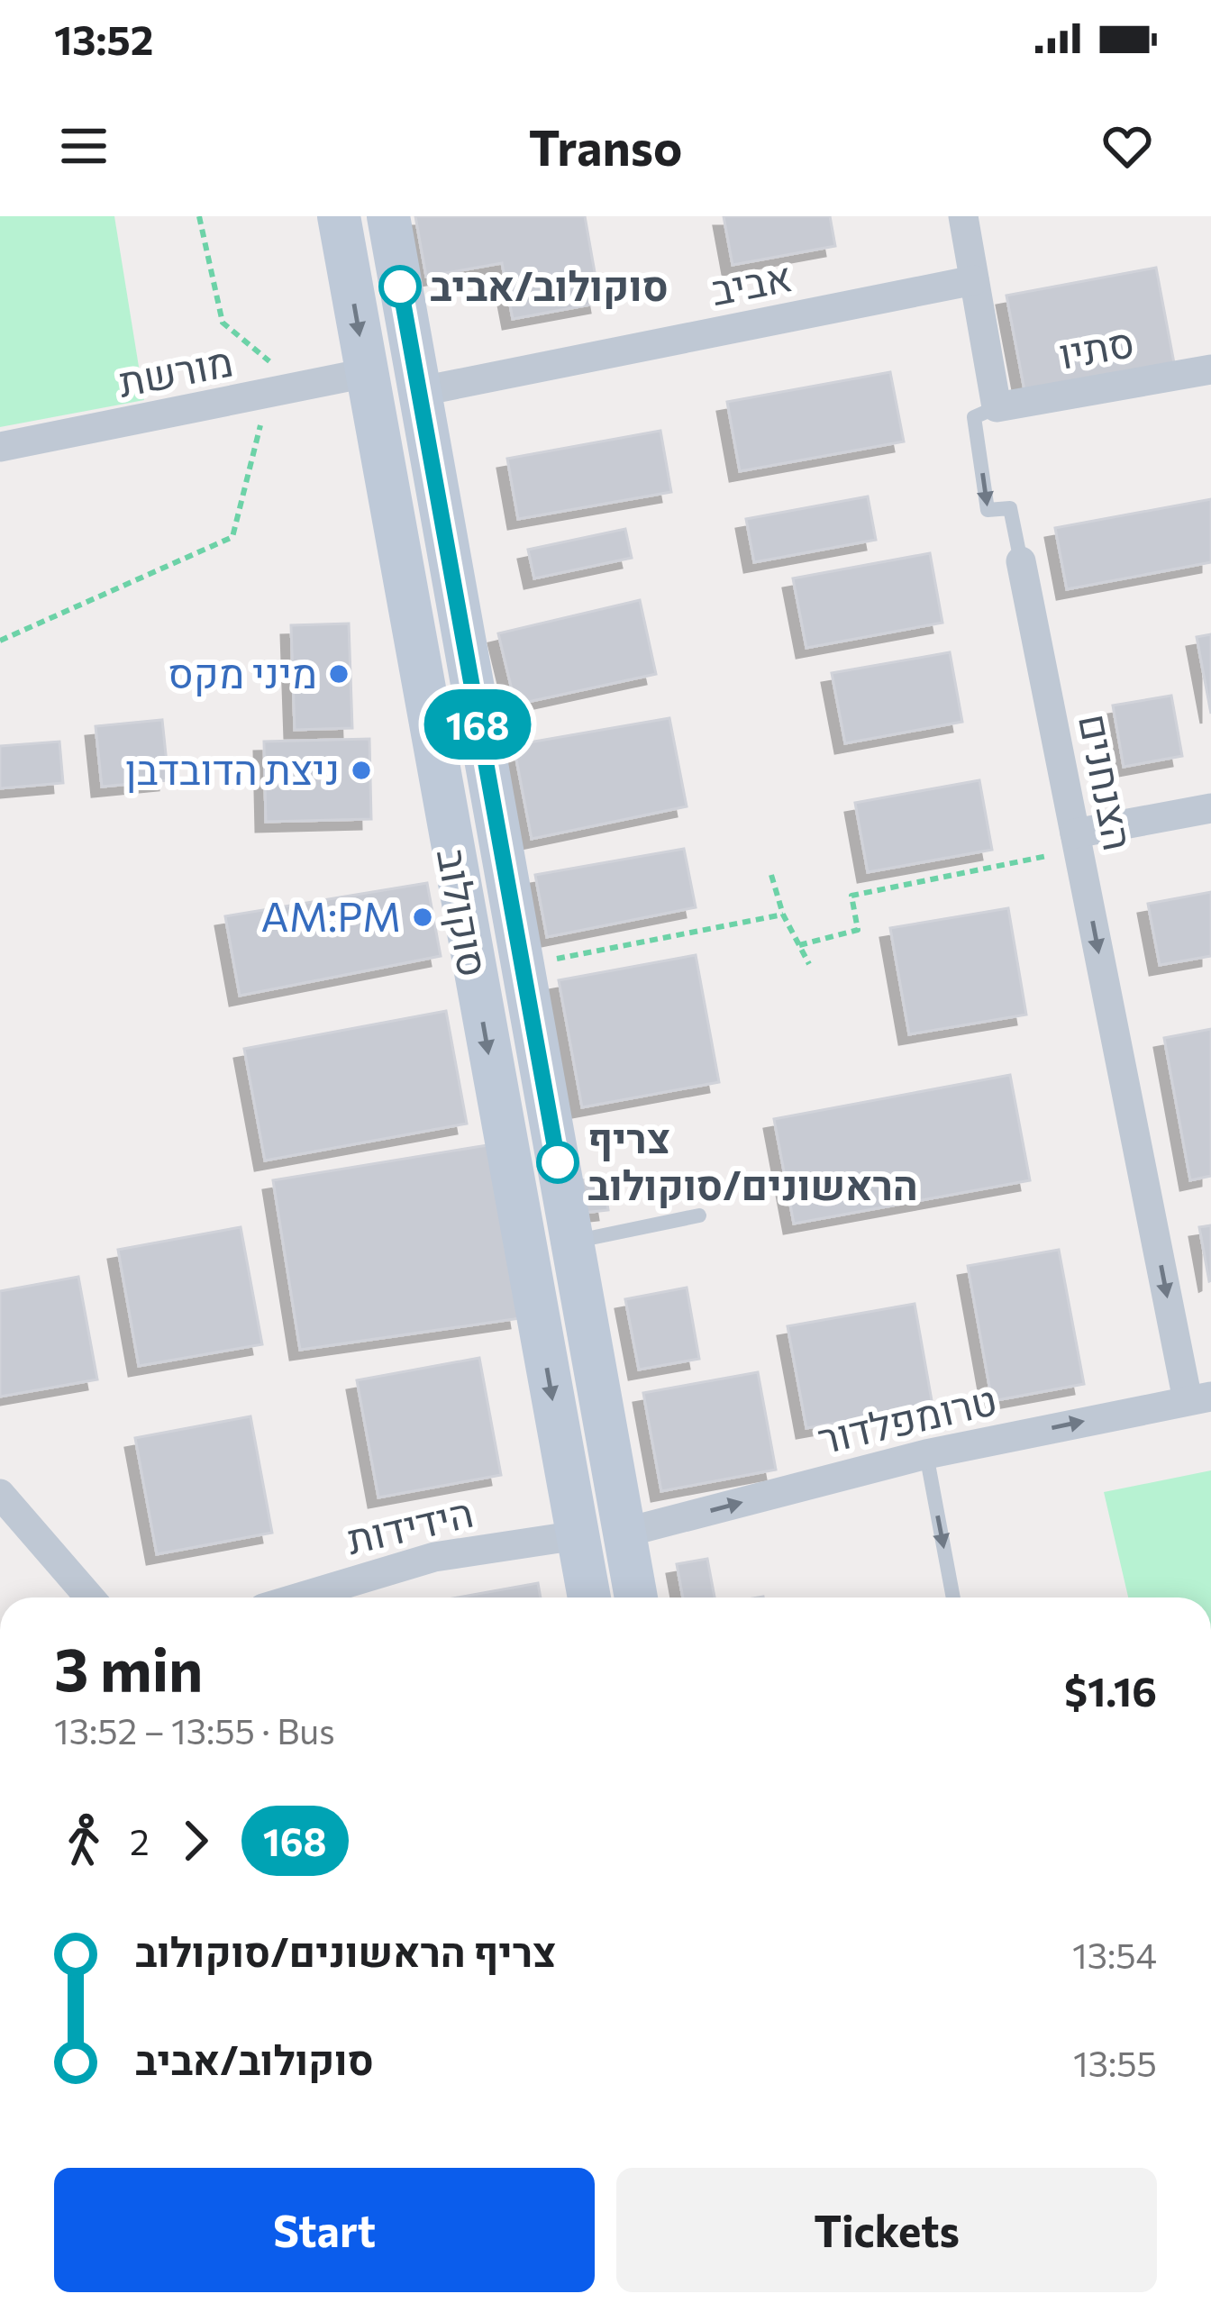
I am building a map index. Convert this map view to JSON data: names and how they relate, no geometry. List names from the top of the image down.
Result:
{
  "streets": {
    "main road": ["סוקולוב"],
    "street": [
      "אביב",
      "סתיו",
      "מורשת",
      "הצנחנים",
      "טרומפלדור",
      "הידידות"
    ]
  },
  "crossings": [
    ["אביב", "סוקולוב"],
    ["סתיו", "הצנחנים"],
    ["מורשת", "סוקולוב"],
    ["הצנחנים", "טרומפלדור"],
    ["סוקולוב", "טרומפלדור"],
    ["סוקולוב", "הידידות"]
  ],
  "one_way": ["הצנחנים", "טרומפלדור"],
  "places": [
    "סוקולוב/אביב",
    "מיני מקס",
    "ניצת הדובדבן",
    "AM:PM",
    "צריף הראשונים/סוקולוב"
  ],
  "lines": ["bus line 168"],
  "page": {
    "status": "13:52",
    "header": "Transo",
    "on_map": "168",
    "heading": ["3 min", "13:52 – 13:55 · Bus", "$1.16"],
    "legs": ["2", "168"],
    "list": [
      {
        "name": "צריף הראשונים/סוקולוב",
        "value": "13:54"
      },
      {
        "name": "סוקולוב/אביב",
        "value": "13:55"
      }
    ],
    "buttons": ["Start", "Tickets"]
  }
}
